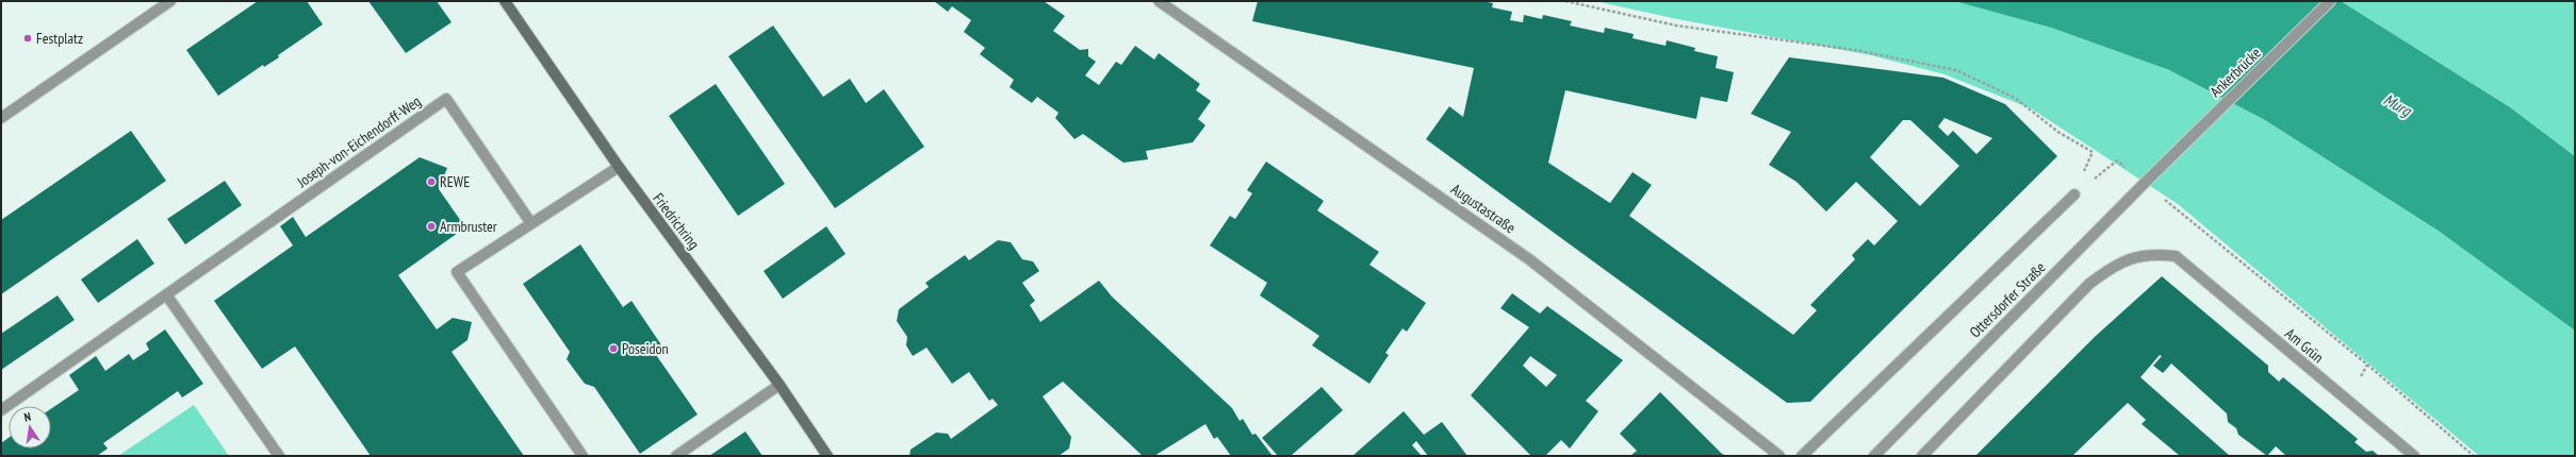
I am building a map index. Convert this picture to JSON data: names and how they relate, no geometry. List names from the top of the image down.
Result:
{
  "streets": {
    "main road": ["Friedrichring"],
    "street": [
      "Ankerbrücke",
      "Joseph-von-Eichendorff-Weg",
      "Augustastraße",
      "Ottersdorfer Straße",
      "Am Grün"
    ]
  },
  "crossings": [
    ["Ankerbrücke", "Ottersdorfer Straße"]
  ],
  "water": ["Murg"],
  "places": [
    "Festplatz",
    "REWE",
    "Armbruster",
    "Poseidon"
  ],
  "north": "top"
}
